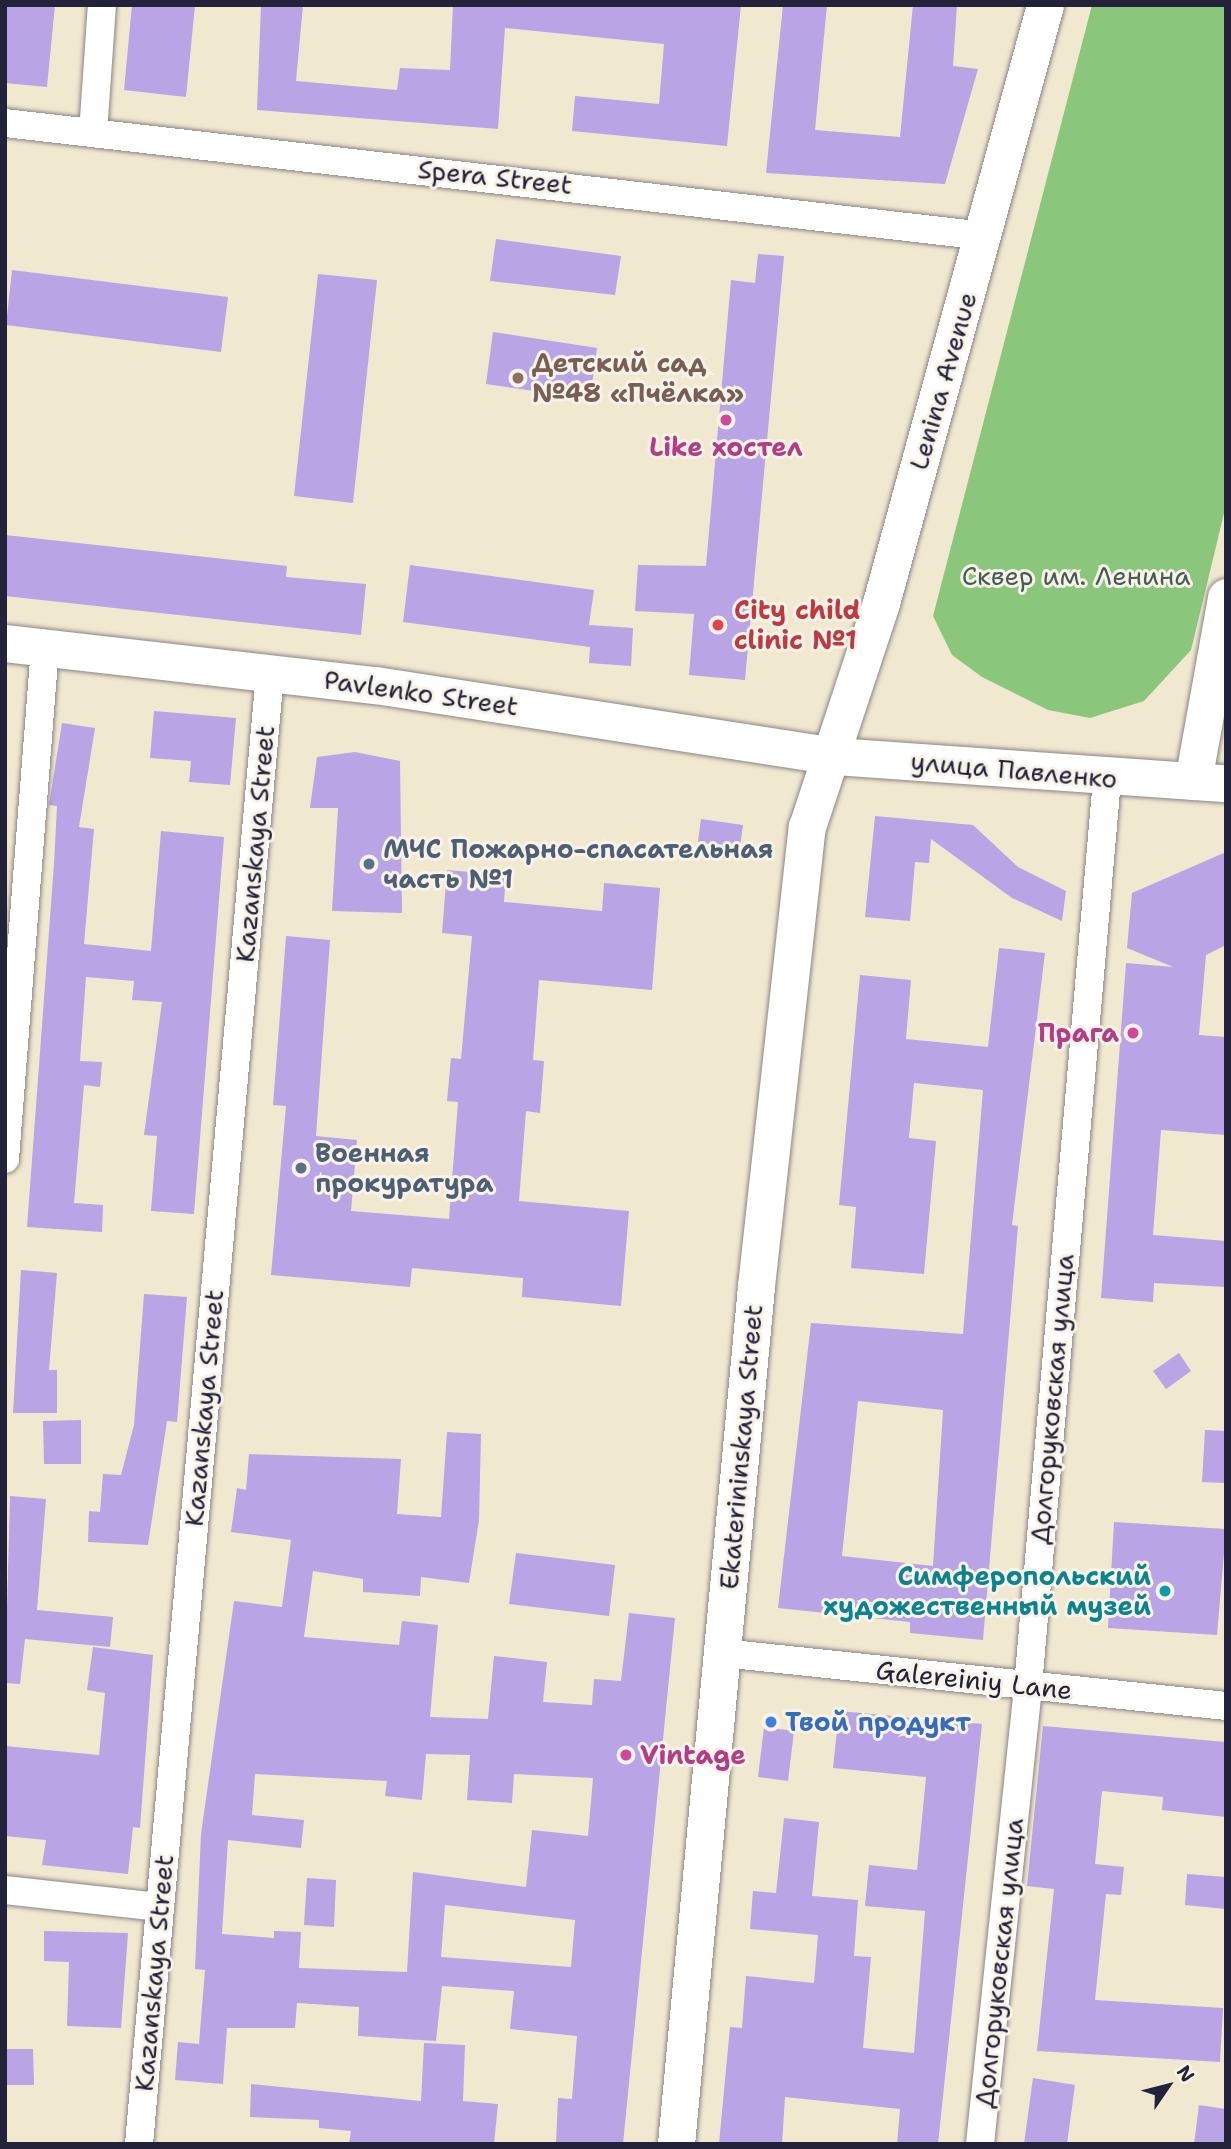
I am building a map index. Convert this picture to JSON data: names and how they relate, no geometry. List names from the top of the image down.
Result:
{
  "streets": {
    "main road": [
      "Lenina Avenue",
      "Pavlenko Street",
      "улица Павленко",
      "Ekaterininskaya Street"
    ],
    "street": [
      "Spera Street",
      "Kazanskaya Street",
      "Долгоруковская улица",
      "Galereiniy Lane"
    ]
  },
  "crossings": [
    ["Spera Street", "Lenina Avenue"],
    ["Lenina Avenue", "Pavlenko Street"],
    ["Lenina Avenue", "улица Павленко"],
    ["Lenina Avenue", "Ekaterininskaya Street"],
    ["Pavlenko Street", "улица Павленко"],
    ["Pavlenko Street", "Kazanskaya Street"],
    ["Pavlenko Street", "Ekaterininskaya Street"],
    ["улица Павленко", "Долгоруковская улица"],
    ["улица Павленко", "Ekaterininskaya Street"],
    ["Долгоруковская улица", "Galereiniy Lane"],
    ["Ekaterininskaya Street", "Galereiniy Lane"]
  ],
  "parks": ["Сквер им. Ленина"],
  "places": [
    "Детский сад №48 «Пчёлка»",
    "Like хостел",
    "City child clinic №1",
    "МЧС Пожарно-спасательная часть №1",
    "Прага",
    "Военная прокуратура",
    "Симферопольский художественный музей",
    "Твой продукт",
    "Vintage"
  ],
  "north": "top right"
}
